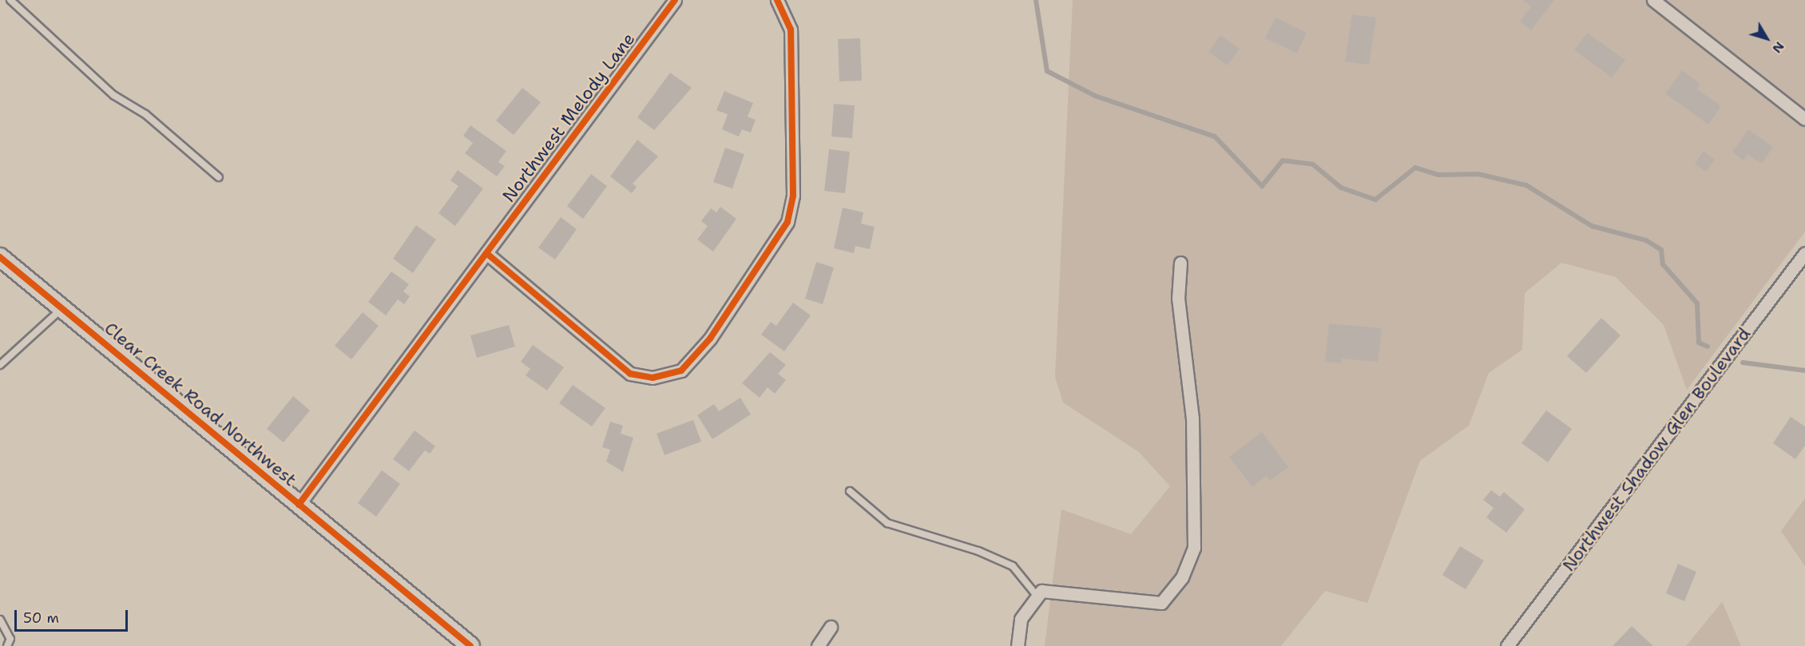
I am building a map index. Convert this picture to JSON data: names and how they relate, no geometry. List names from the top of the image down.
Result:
{
  "streets": {
    "main road": ["Clear Creek Road Northwest"],
    "street": ["Northwest Melody Lane", "Northwest Shadow Glen Boulevard"]
  },
  "crossings": [
    ["Northwest Melody Lane", "Clear Creek Road Northwest"]
  ],
  "scale_bar": "50 m",
  "north": "bottom right"
}
